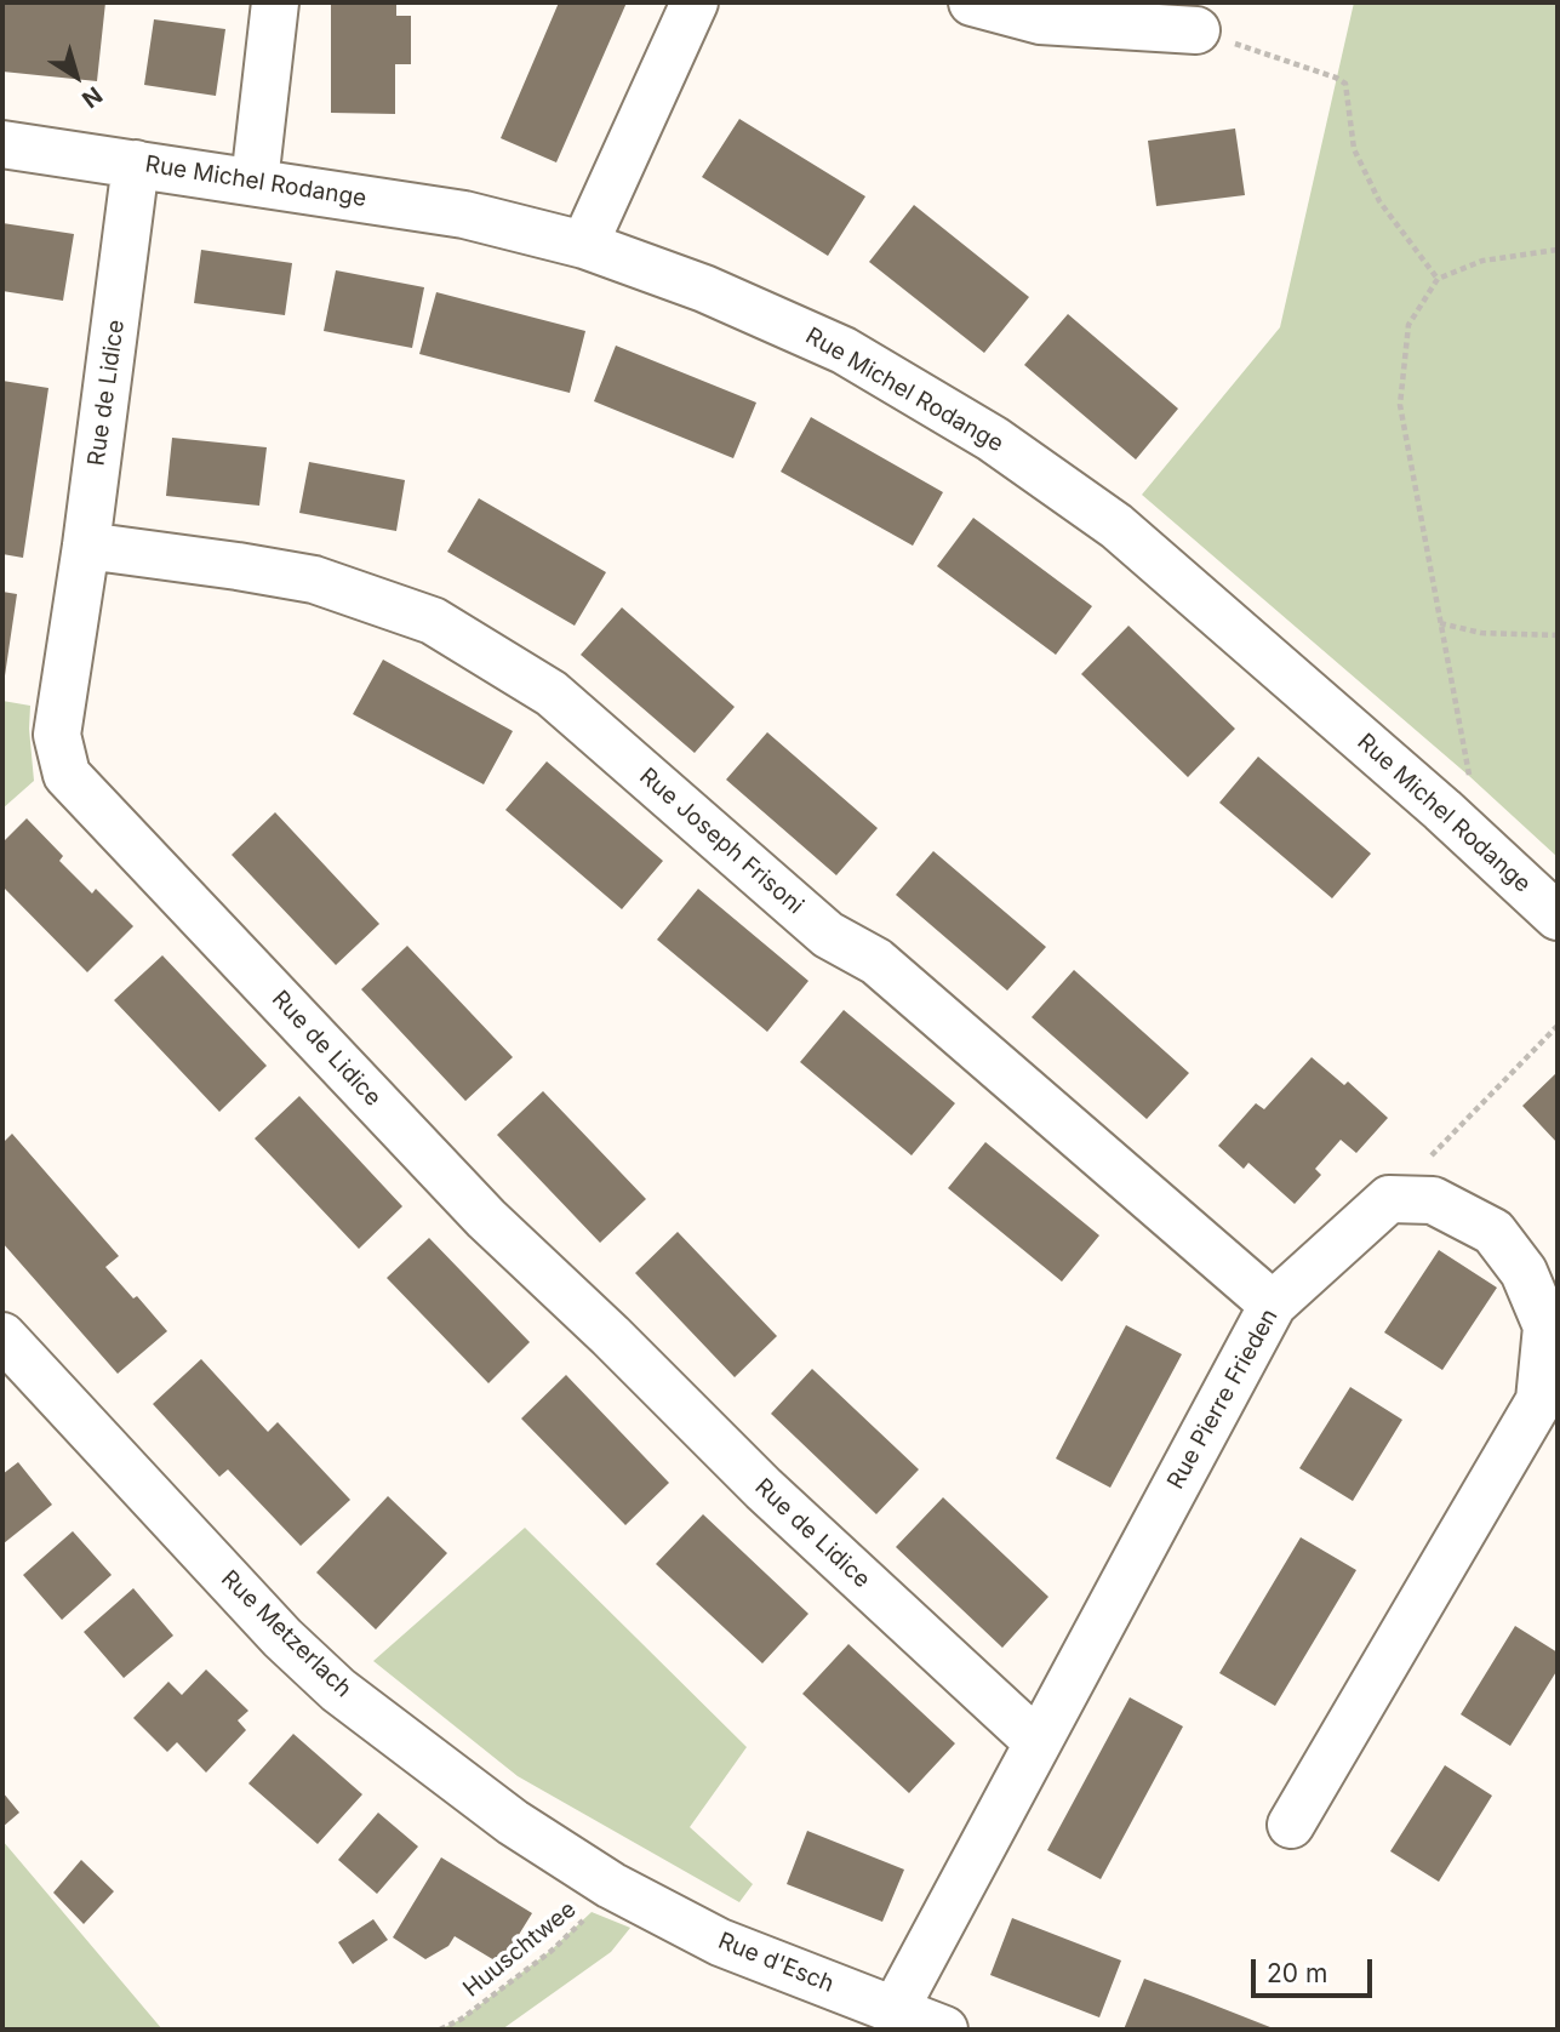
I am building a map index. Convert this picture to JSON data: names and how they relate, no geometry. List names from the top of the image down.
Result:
{
  "streets": {
    "street": [
      "Rue Michel Rodange",
      "Rue de Lidice",
      "Rue Joseph Frisoni",
      "Rue Pierre Frieden",
      "Rue Metzerlach",
      "Rue d'Esch"
    ],
    "path": ["Huuschtwee"]
  },
  "crossings": [
    ["Rue Michel Rodange", "Rue de Lidice"],
    ["Rue de Lidice", "Rue Joseph Frisoni"],
    ["Rue de Lidice", "Rue Pierre Frieden"],
    ["Rue Joseph Frisoni", "Rue Pierre Frieden"],
    ["Rue Pierre Frieden", "Rue d'Esch"],
    ["Rue Metzerlach", "Huuschtwee"],
    ["Rue Metzerlach", "Rue d'Esch"],
    ["Huuschtwee", "Rue d'Esch"]
  ],
  "scale_bar": "20 m",
  "north": "bottom right"
}
